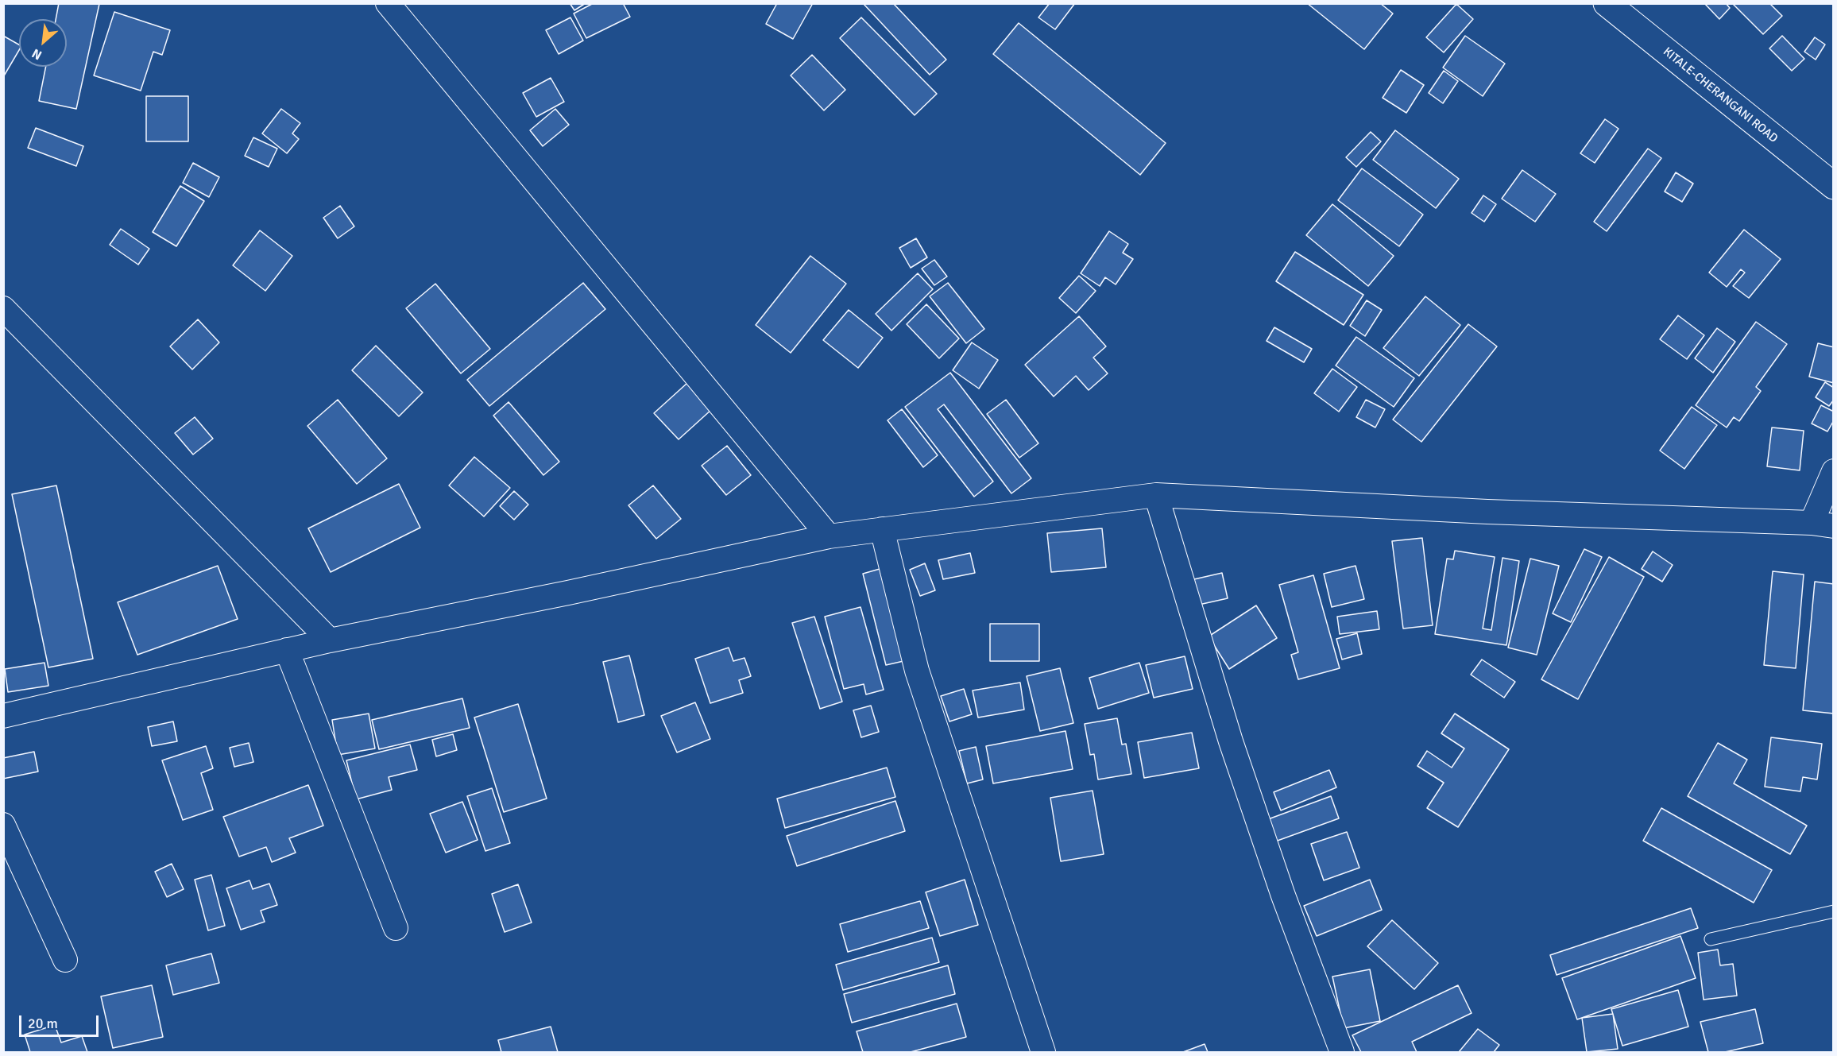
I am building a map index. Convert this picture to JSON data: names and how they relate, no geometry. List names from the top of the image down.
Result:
{
  "streets": {
    "main road": ["KITALE-CHERANGANI ROAD"]
  },
  "scale_bar": "20 m",
  "north": "bottom left"
}
